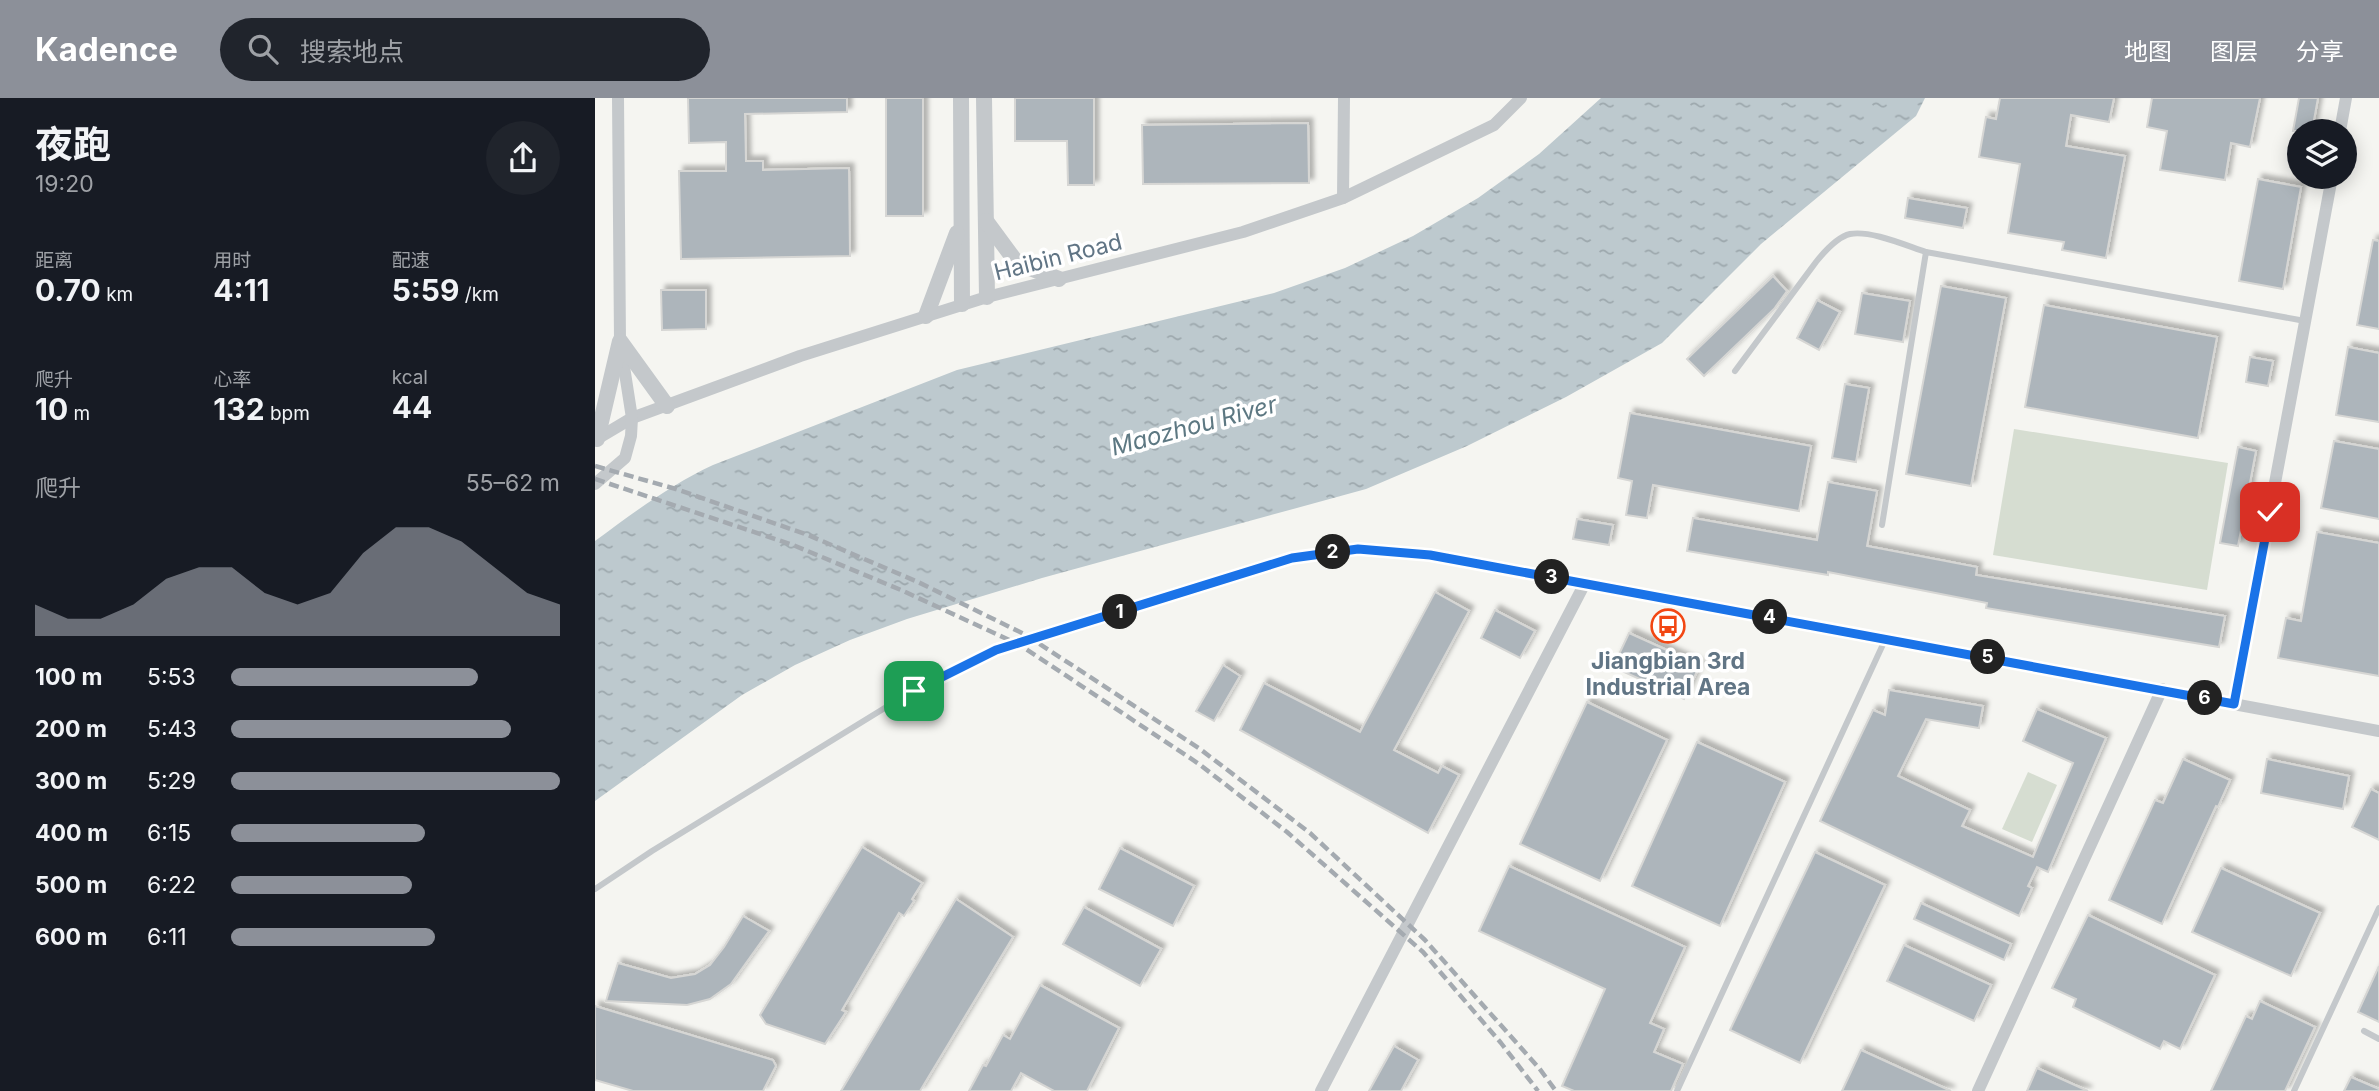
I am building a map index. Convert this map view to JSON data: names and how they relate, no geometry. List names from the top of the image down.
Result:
{
  "streets": {
    "street": ["Haibin Road"]
  },
  "water": ["Maozhou River"],
  "places": {
    "bus stop": ["Jiangbian 3rd Industrial Area"]
  },
  "page": {
    "header": "Kadence",
    "search": "搜索地点",
    "nav": ["地图", "图层", "分享"],
    "heading": ["夜跑", "19:20"],
    "stats": [
      ["距离", "0.70 km"],
      ["用时", "4:11"],
      ["配速", "5:59 /km"],
      ["爬升", "10 m"],
      ["心率", "132 bpm"],
      ["kcal", "44"]
    ],
    "chart": ["爬升", "55–62 m"],
    "pins": [
      "2",
      "3",
      "1",
      "4",
      "5",
      "6"
    ],
    "list": [
      {
        "name": "100 m",
        "note": "5:53"
      },
      {
        "name": "200 m",
        "note": "5:43"
      },
      {
        "name": "300 m",
        "note": "5:29"
      },
      {
        "name": "400 m",
        "note": "6:15"
      },
      {
        "name": "500 m",
        "note": "6:22"
      },
      {
        "name": "600 m",
        "note": "6:11"
      }
    ]
  }
}
